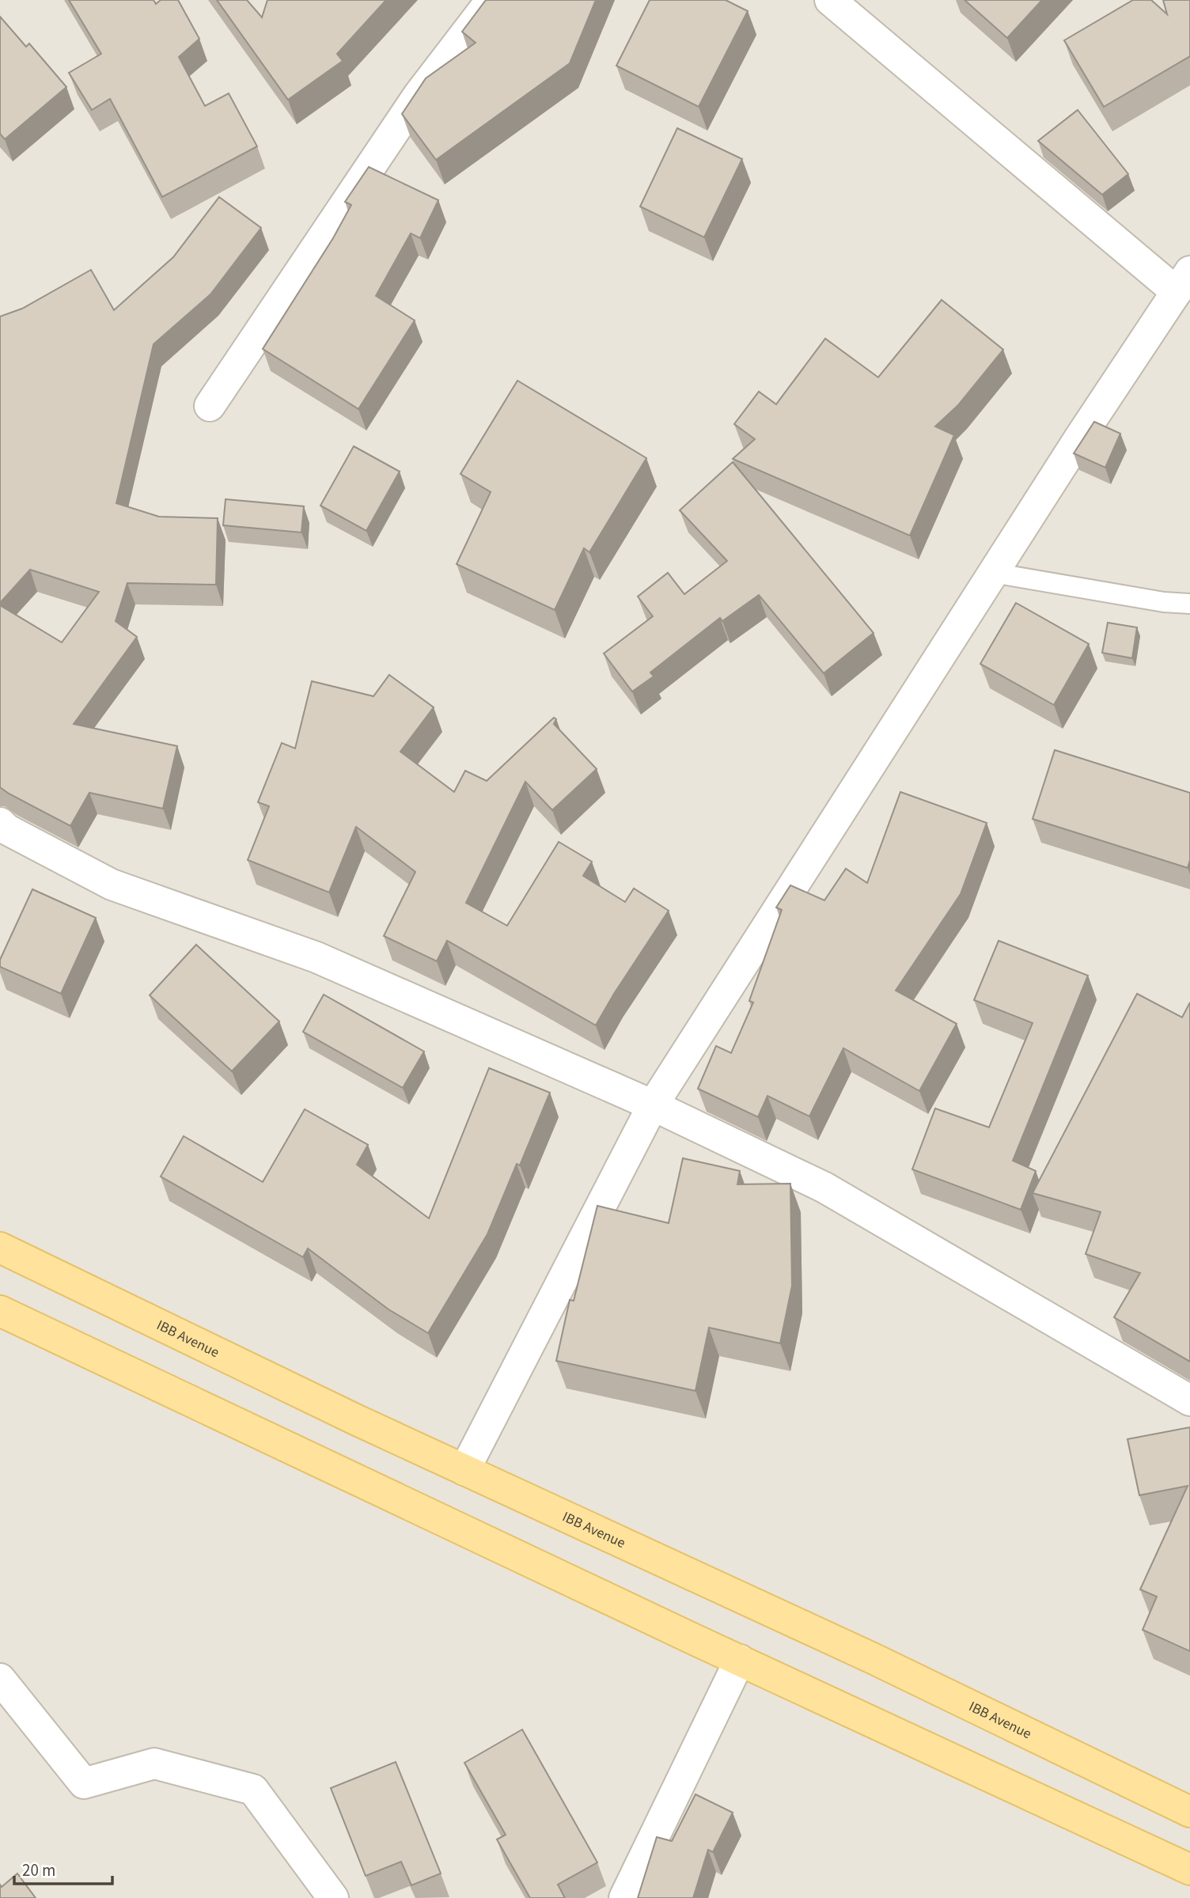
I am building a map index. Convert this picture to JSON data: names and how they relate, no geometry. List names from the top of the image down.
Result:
{
  "streets": {
    "main road": ["IBB Avenue"]
  },
  "scale_bar": "20 m"
}
